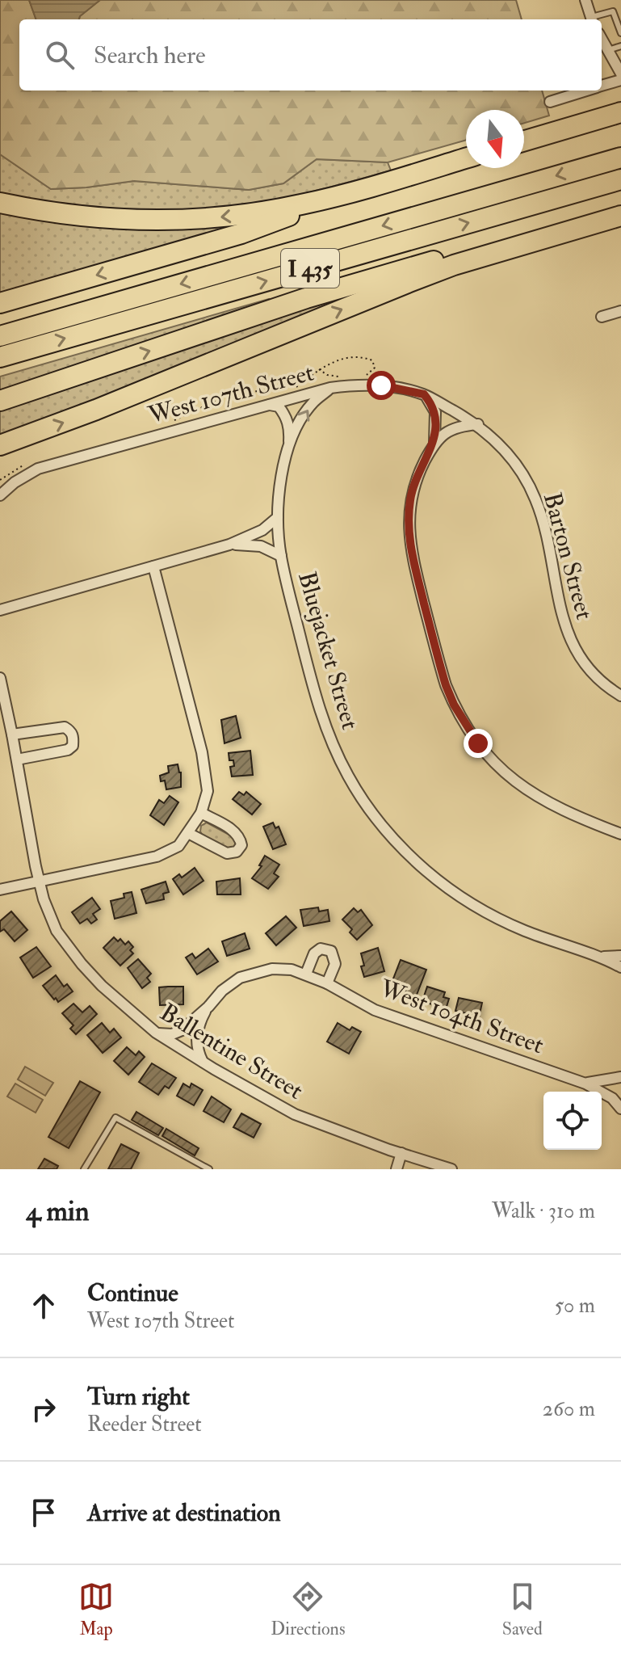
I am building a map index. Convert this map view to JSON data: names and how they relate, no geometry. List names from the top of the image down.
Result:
{
  "streets": {
    "highway": ["I 435"],
    "street": [
      "West 107th Street",
      "Barton Street",
      "Bluejacket Street",
      "West 104th Street",
      "Ballentine Street"
    ]
  },
  "crossings": [
    ["West 107th Street", "Barton Street"],
    ["West 107th Street", "Bluejacket Street"],
    ["West 104th Street", "Ballentine Street"]
  ],
  "north": "bottom",
  "page": {
    "search": "Search here",
    "heading": ["4 min", "Walk · 310 m"],
    "list": [
      ["Continue", "West 107th Street", "50 m"],
      ["Turn right", "Reeder Street", "260 m"],
      "Arrive at destination"
    ],
    "nav": ["Map", "Directions", "Saved"]
  }
}
